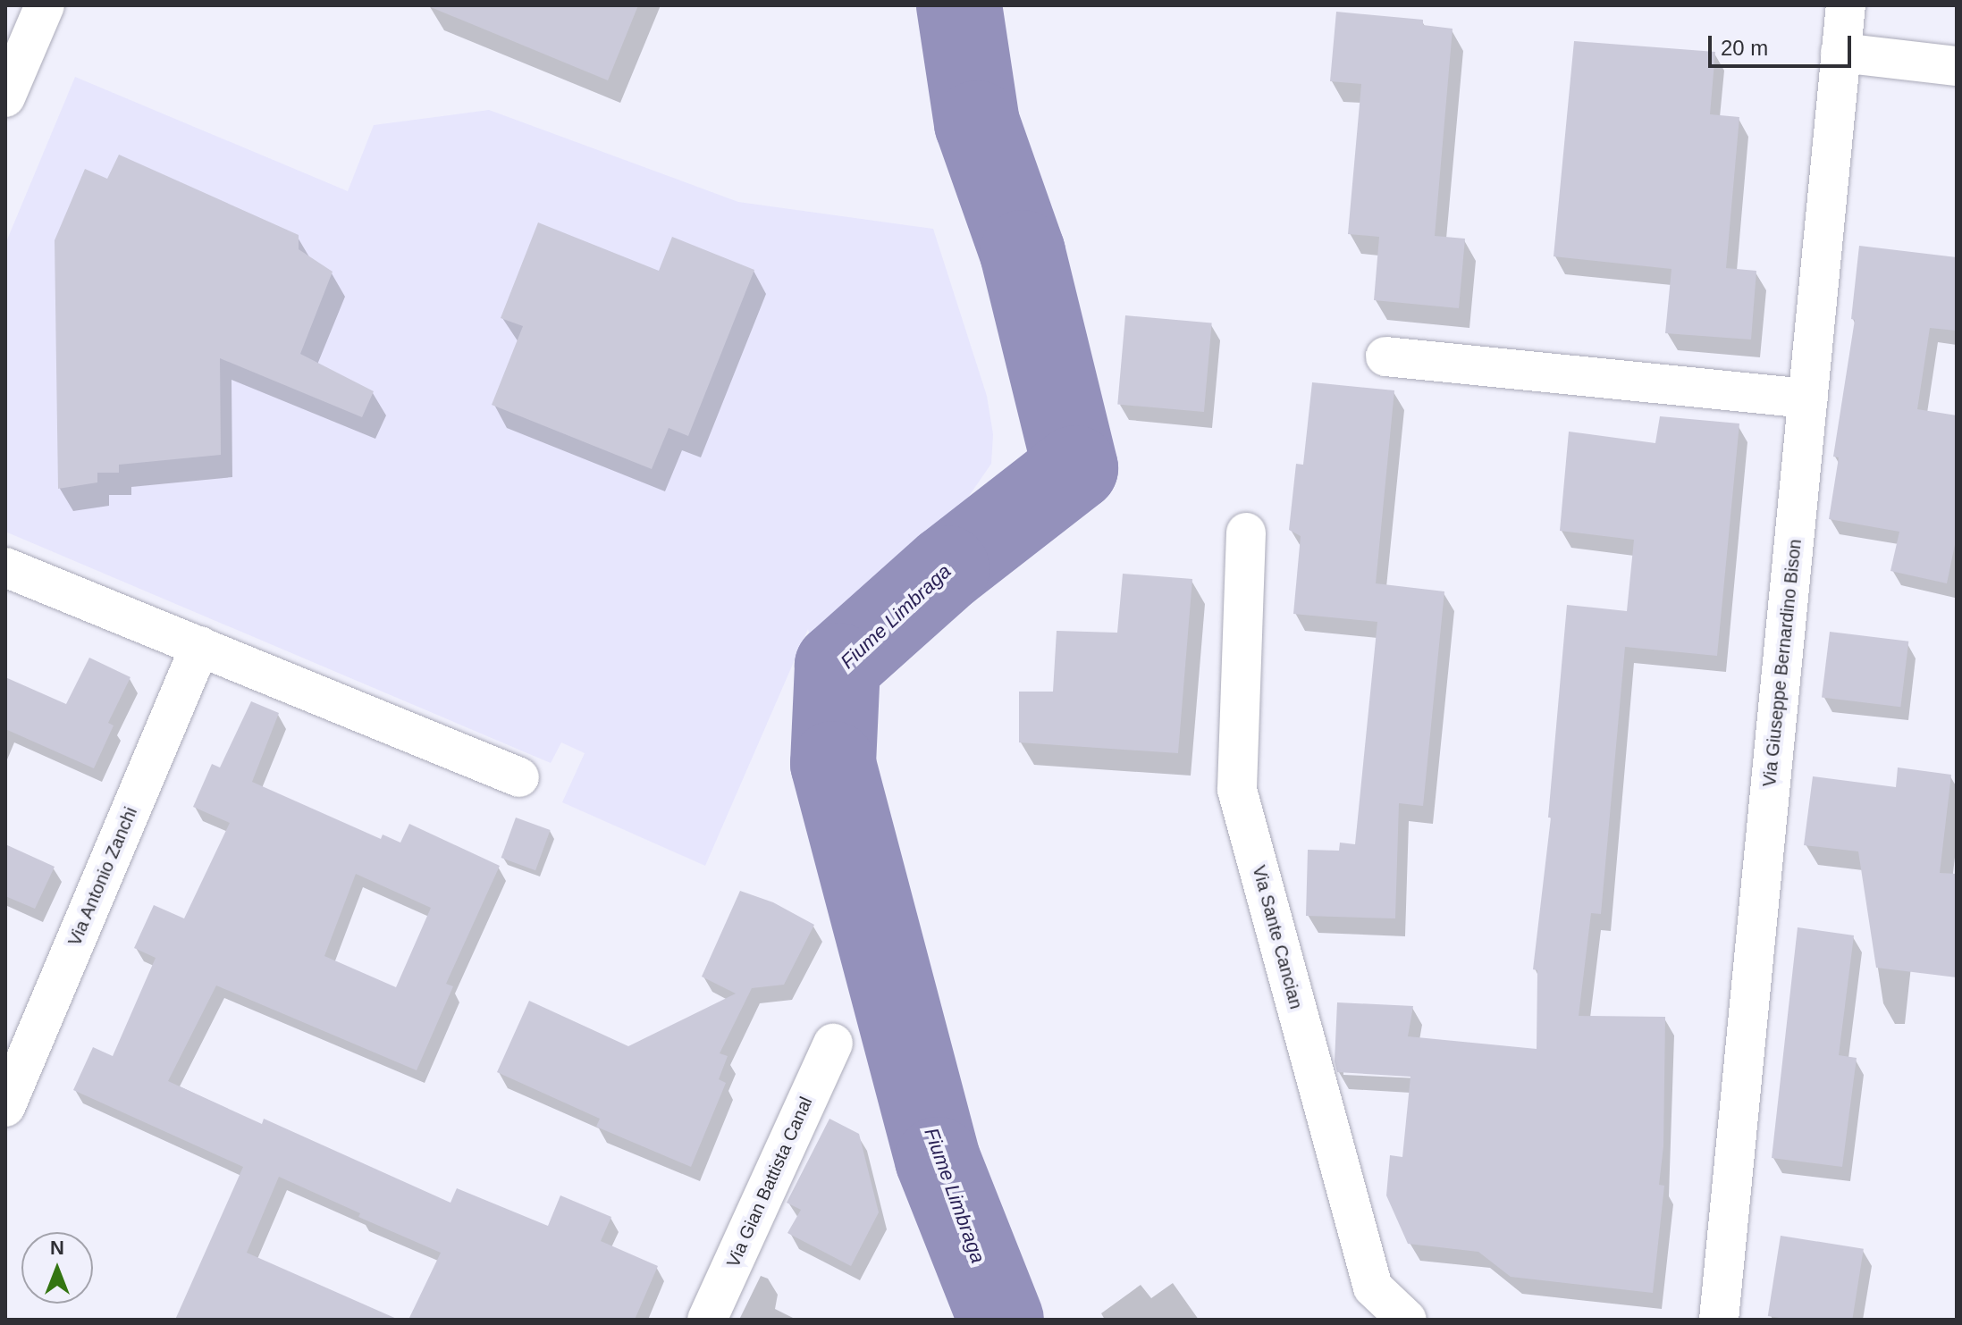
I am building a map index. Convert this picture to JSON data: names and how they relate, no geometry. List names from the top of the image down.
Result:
{
  "streets": {
    "street": [
      "Via Giuseppe Bernardino Bison",
      "Via Antonio Zanchi",
      "Via Sante Cancian",
      "Via Gian Battista Canal"
    ]
  },
  "water": ["Fiume Limbraga"],
  "scale_bar": "20 m",
  "north": "top"
}
